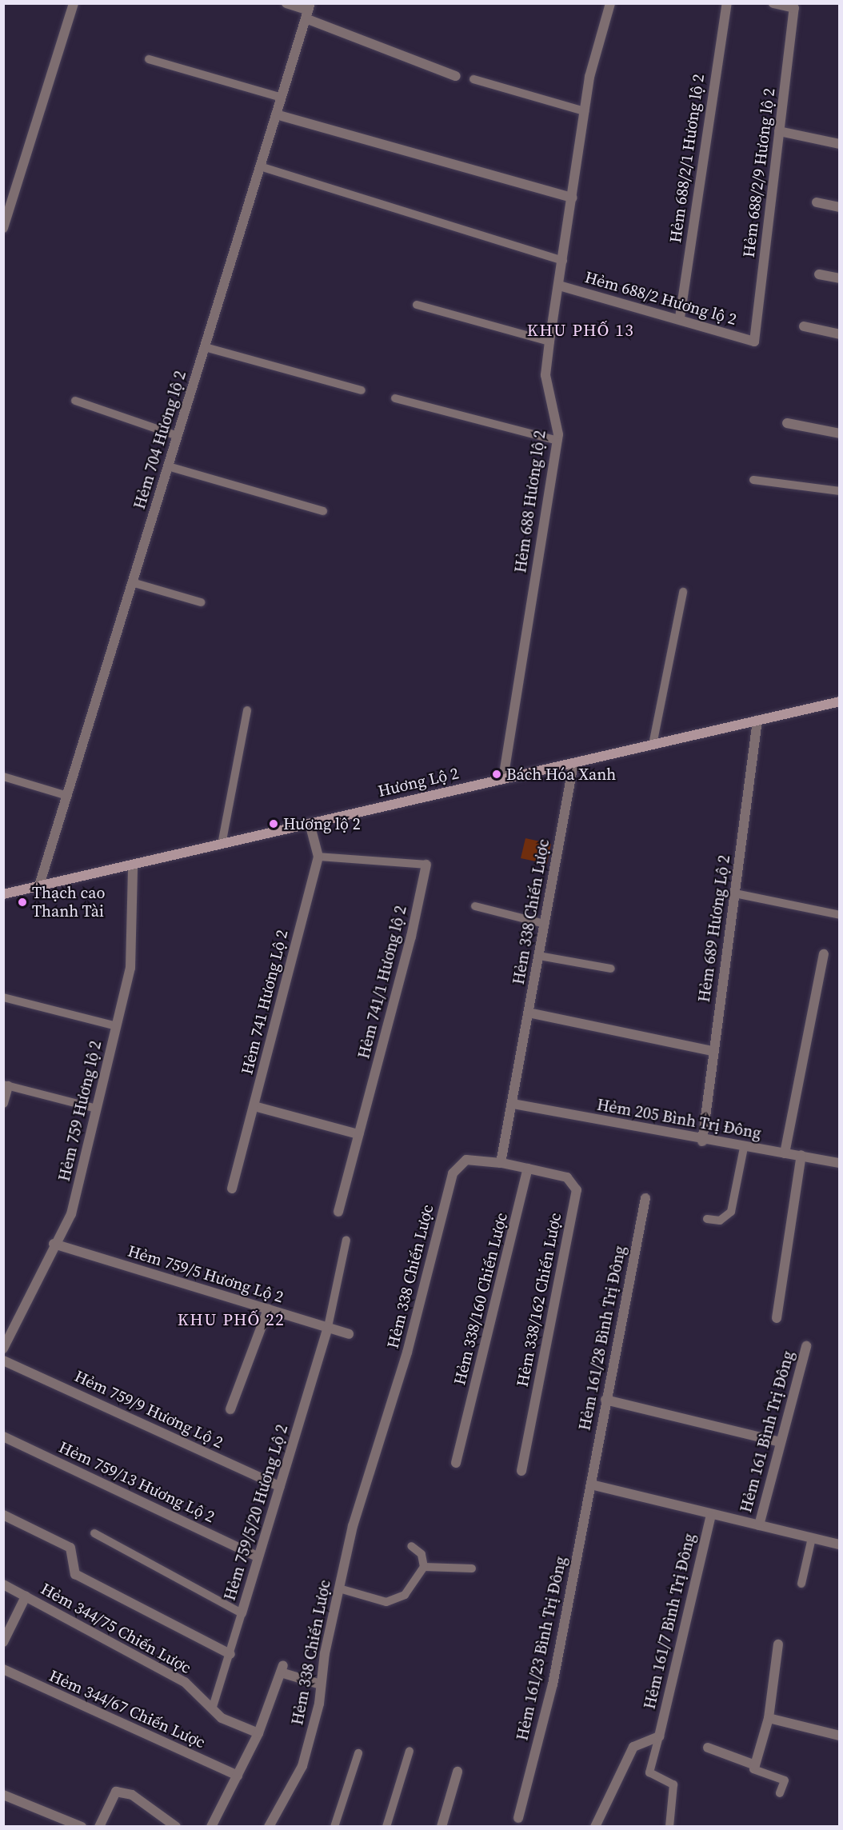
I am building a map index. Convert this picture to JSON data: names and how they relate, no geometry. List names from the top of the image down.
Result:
{
  "streets": {
    "main road": ["Hương Lộ 2"],
    "street": [
      "Hẻm 688/2/1 Hương lộ 2",
      "Hẻm 688/2/9 Hương lộ 2",
      "Hẻm 688/2 Hương lộ 2",
      "Hẻm 704 Hương lộ 2",
      "Hẻm 688 Hương lộ 2",
      "Hẻm 338 Chiến Lược",
      "Hẻm 689 Hương Lộ 2",
      "Hẻm 741/1 Hương lộ 2",
      "Hẻm 741 Hương Lộ 2",
      "Hẻm 759 Hương lộ 2",
      "Hẻm 205 Bình Trị Đông",
      "Hẻm 759/5 Hương Lộ 2",
      "Hẻm 338/160 Chiến Lược",
      "Hẻm 338/162 Chiến Lược",
      "Hẻm 161/28 Bình Trị Đông",
      "Hẻm 759/9 Hương Lộ 2",
      "Hẻm 161 Bình Trị Đông",
      "Hẻm 759/13 Hương Lộ 2",
      "Hẻm 759/5/20 Hương Lộ 2",
      "Hẻm 161/7 Bình Trị Đông",
      "Hẻm 344/75 Chiến Lược",
      "Hẻm 161/23 Bình Trị Đông",
      "Hẻm 344/67 Chiến Lược"
    ]
  },
  "crossings": [
    ["Hẻm 688/2/1 Hương lộ 2", "Hẻm 688/2 Hương lộ 2"],
    ["Hẻm 688/2/9 Hương lộ 2", "Hẻm 688/2 Hương lộ 2"],
    ["Hẻm 688/2 Hương lộ 2", "Hẻm 688 Hương lộ 2"],
    ["Hẻm 704 Hương lộ 2", "Hương Lộ 2"],
    ["Hẻm 688 Hương lộ 2", "Hương Lộ 2"],
    ["Hương Lộ 2", "Hẻm 338 Chiến Lược"],
    ["Hương Lộ 2", "Hẻm 689 Hương Lộ 2"],
    ["Hương Lộ 2", "Hẻm 741 Hương Lộ 2"],
    ["Hương Lộ 2", "Hẻm 759 Hương lộ 2"],
    ["Hẻm 338 Chiến Lược", "Hẻm 205 Bình Trị Đông"],
    ["Hẻm 689 Hương Lộ 2", "Hẻm 205 Bình Trị Đông"],
    ["Hẻm 741/1 Hương lộ 2", "Hẻm 741 Hương Lộ 2"],
    ["Hẻm 759 Hương lộ 2", "Hẻm 759/5 Hương Lộ 2"],
    ["Hẻm 759/5 Hương Lộ 2", "Hẻm 759/5/20 Hương Lộ 2"],
    ["Hẻm 338/160 Chiến Lược", "Hẻm 338/162 Chiến Lược"],
    ["Hẻm 161/28 Bình Trị Đông", "Hẻm 161 Bình Trị Đông"],
    ["Hẻm 161/28 Bình Trị Đông", "Hẻm 161/23 Bình Trị Đông"],
    ["Hẻm 759/9 Hương Lộ 2", "Hẻm 759/5/20 Hương Lộ 2"],
    ["Hẻm 161 Bình Trị Đông", "Hẻm 161/7 Bình Trị Đông"],
    ["Hẻm 161 Bình Trị Đông", "Hẻm 161/23 Bình Trị Đông"],
    ["Hẻm 759/13 Hương Lộ 2", "Hẻm 759/5/20 Hương Lộ 2"],
    ["Hẻm 759/5/20 Hương Lộ 2", "Hẻm 344/75 Chiến Lược"]
  ],
  "districts": ["KHU PHỐ 13", "KHU PHỐ 22"],
  "places": ["Bách Hóa Xanh", "Hương lộ 2", "Thạch cao Thanh Tài"]
}
